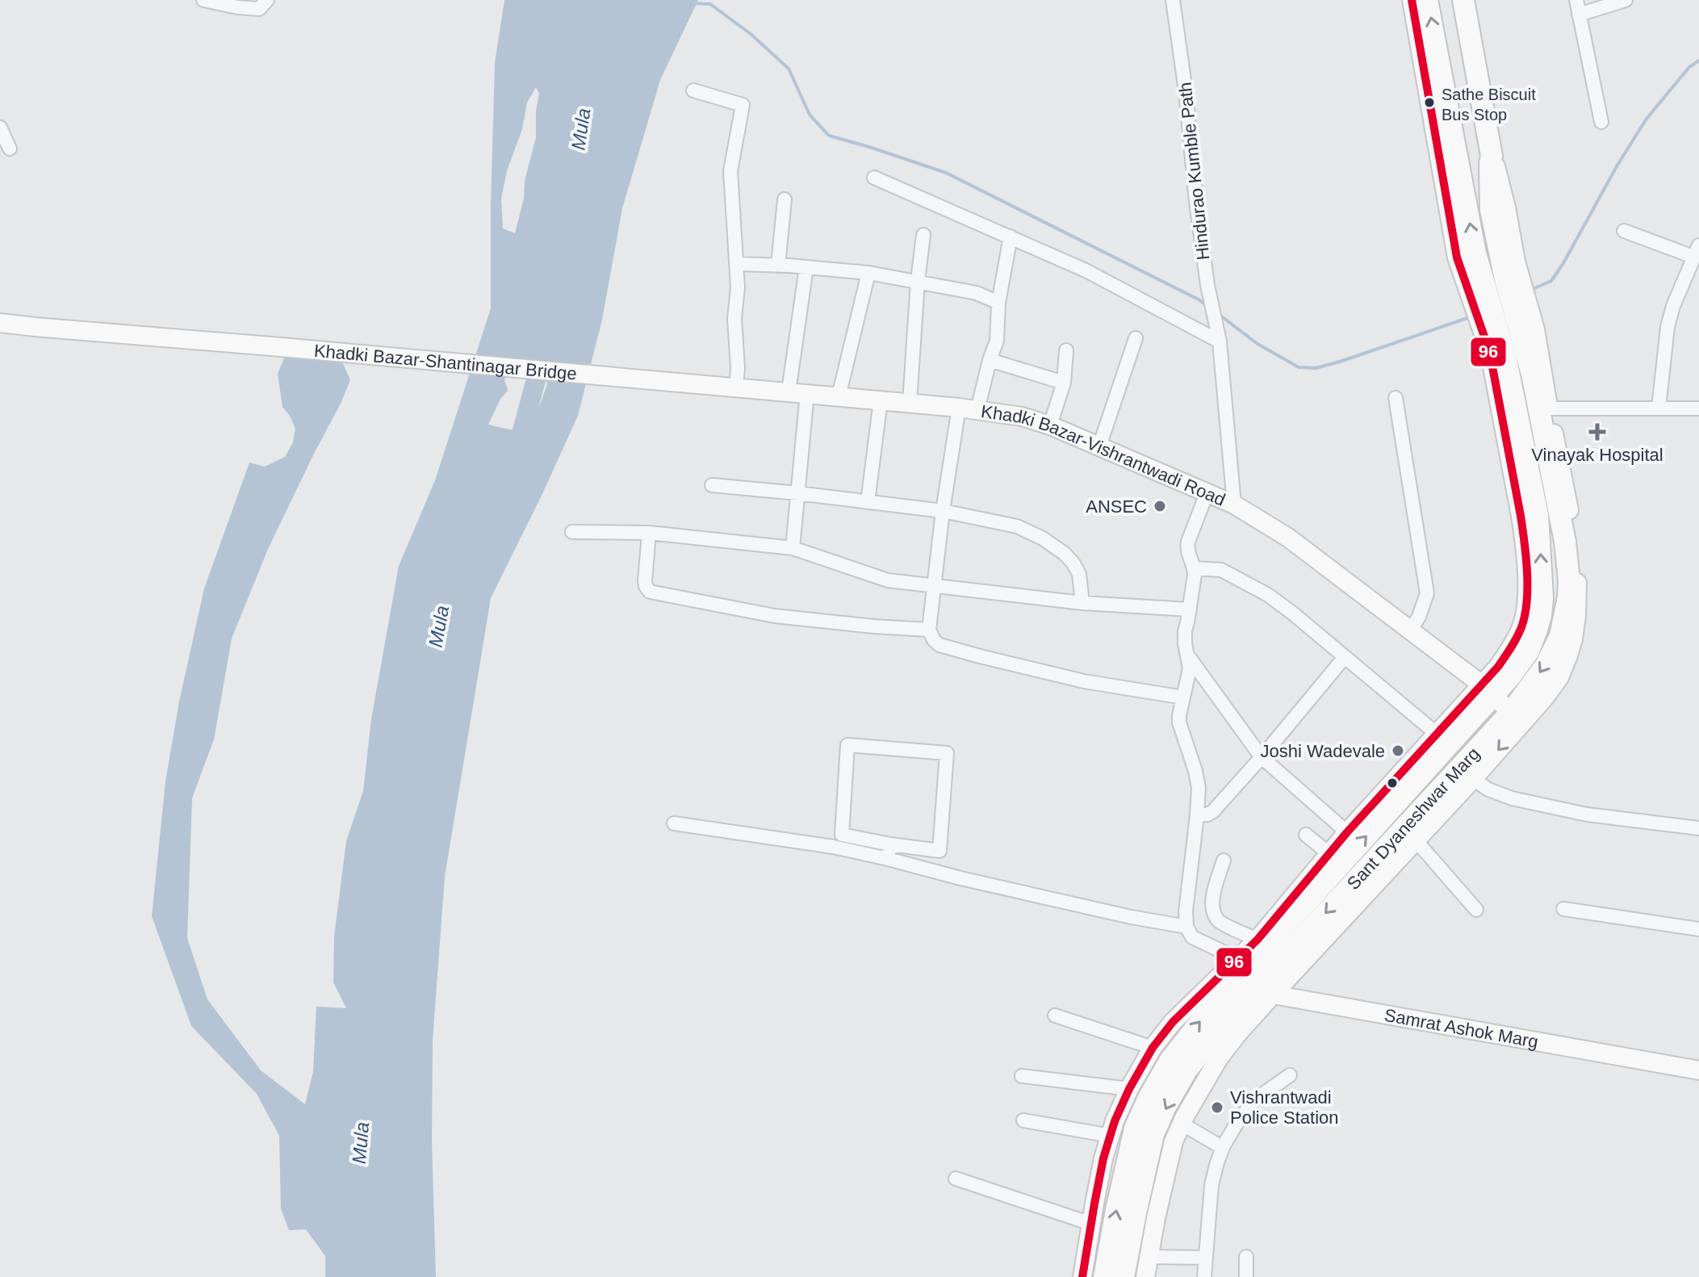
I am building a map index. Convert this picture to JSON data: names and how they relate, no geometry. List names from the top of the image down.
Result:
{
  "streets": {
    "main road": ["Sant Dyaneshwar Marg"],
    "street": [
      "Hindurao Kumble Path",
      "Khadki Bazar-Shantinagar Bridge",
      "Khadki Bazar-Vishrantwadi Road",
      "Samrat Ashok Marg"
    ]
  },
  "crossings": [
    ["Hindurao Kumble Path", "Khadki Bazar-Vishrantwadi Road"],
    ["Khadki Bazar-Shantinagar Bridge", "Khadki Bazar-Vishrantwadi Road"],
    ["Khadki Bazar-Vishrantwadi Road", "Sant Dyaneshwar Marg"],
    ["Sant Dyaneshwar Marg", "Samrat Ashok Marg"]
  ],
  "water": ["Mula"],
  "places": {
    "other": [
      "Sathe Biscuit Bus Stop",
      "ANSEC",
      "Joshi Wadevale",
      "Vishrantwadi Police Station"
    ],
    "health": ["Vinayak Hospital"]
  },
  "lines": ["transit line 96"]
}
